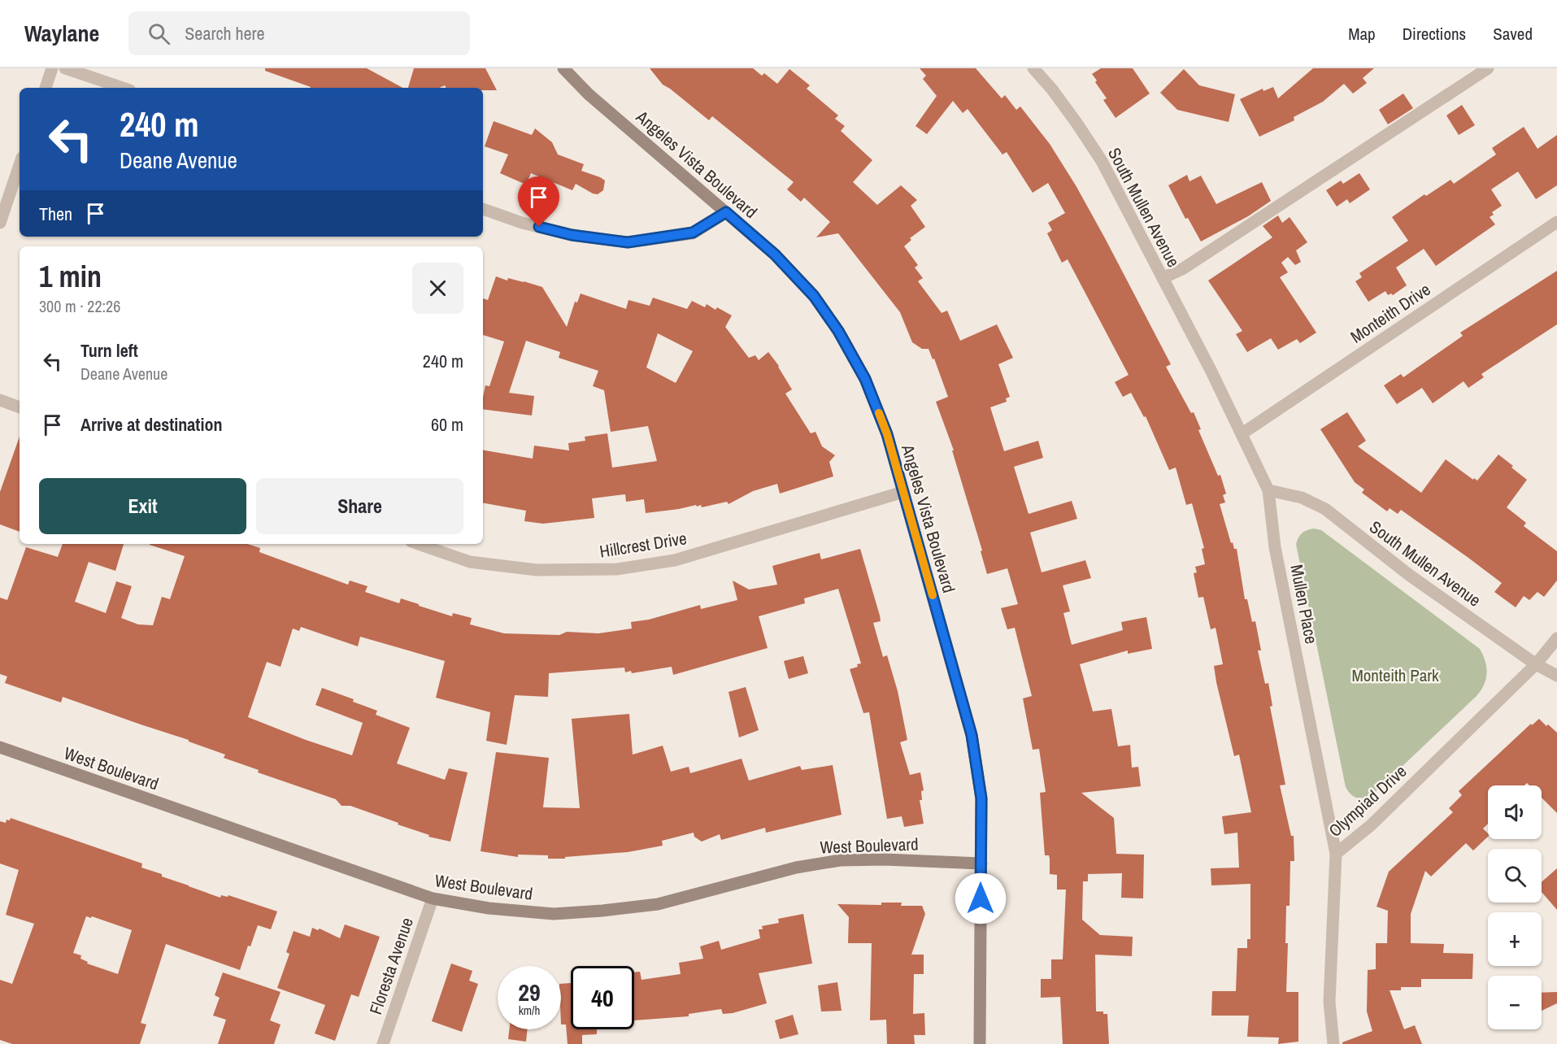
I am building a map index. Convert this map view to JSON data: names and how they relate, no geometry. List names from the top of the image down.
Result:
{
  "streets": {
    "street": [
      "Angeles Vista Boulevard",
      "South Mullen Avenue",
      "Monteith Drive",
      "Hillcrest Drive",
      "Mullen Place",
      "West Boulevard",
      "Olympiad Drive",
      "Floresta Avenue"
    ]
  },
  "crossings": [
    ["Angeles Vista Boulevard", "Hillcrest Drive"],
    ["Angeles Vista Boulevard", "West Boulevard"],
    ["South Mullen Avenue", "Mullen Place"],
    ["South Mullen Avenue", "Olympiad Drive"],
    ["Monteith Drive", "Mullen Place"],
    ["Mullen Place", "Olympiad Drive"],
    ["West Boulevard", "Floresta Avenue"]
  ],
  "parks": ["Monteith Park"],
  "page": {
    "header": "Waylane",
    "search": "Search here",
    "nav": ["Map", "Directions", "Saved"],
    "turn": ["240 m", "Deane Avenue"],
    "then": "Then",
    "heading": ["1 min", "300 m · 22:26"],
    "list": [
      {
        "name": "Turn left",
        "note": "Deane Avenue",
        "value": "240 m"
      },
      {
        "name": "Arrive at destination",
        "value": "60 m"
      }
    ],
    "buttons": ["Exit", "Share"],
    "map_buttons": ["+", "−"],
    "speed": "29 km/h",
    "limit": "40"
  }
}
